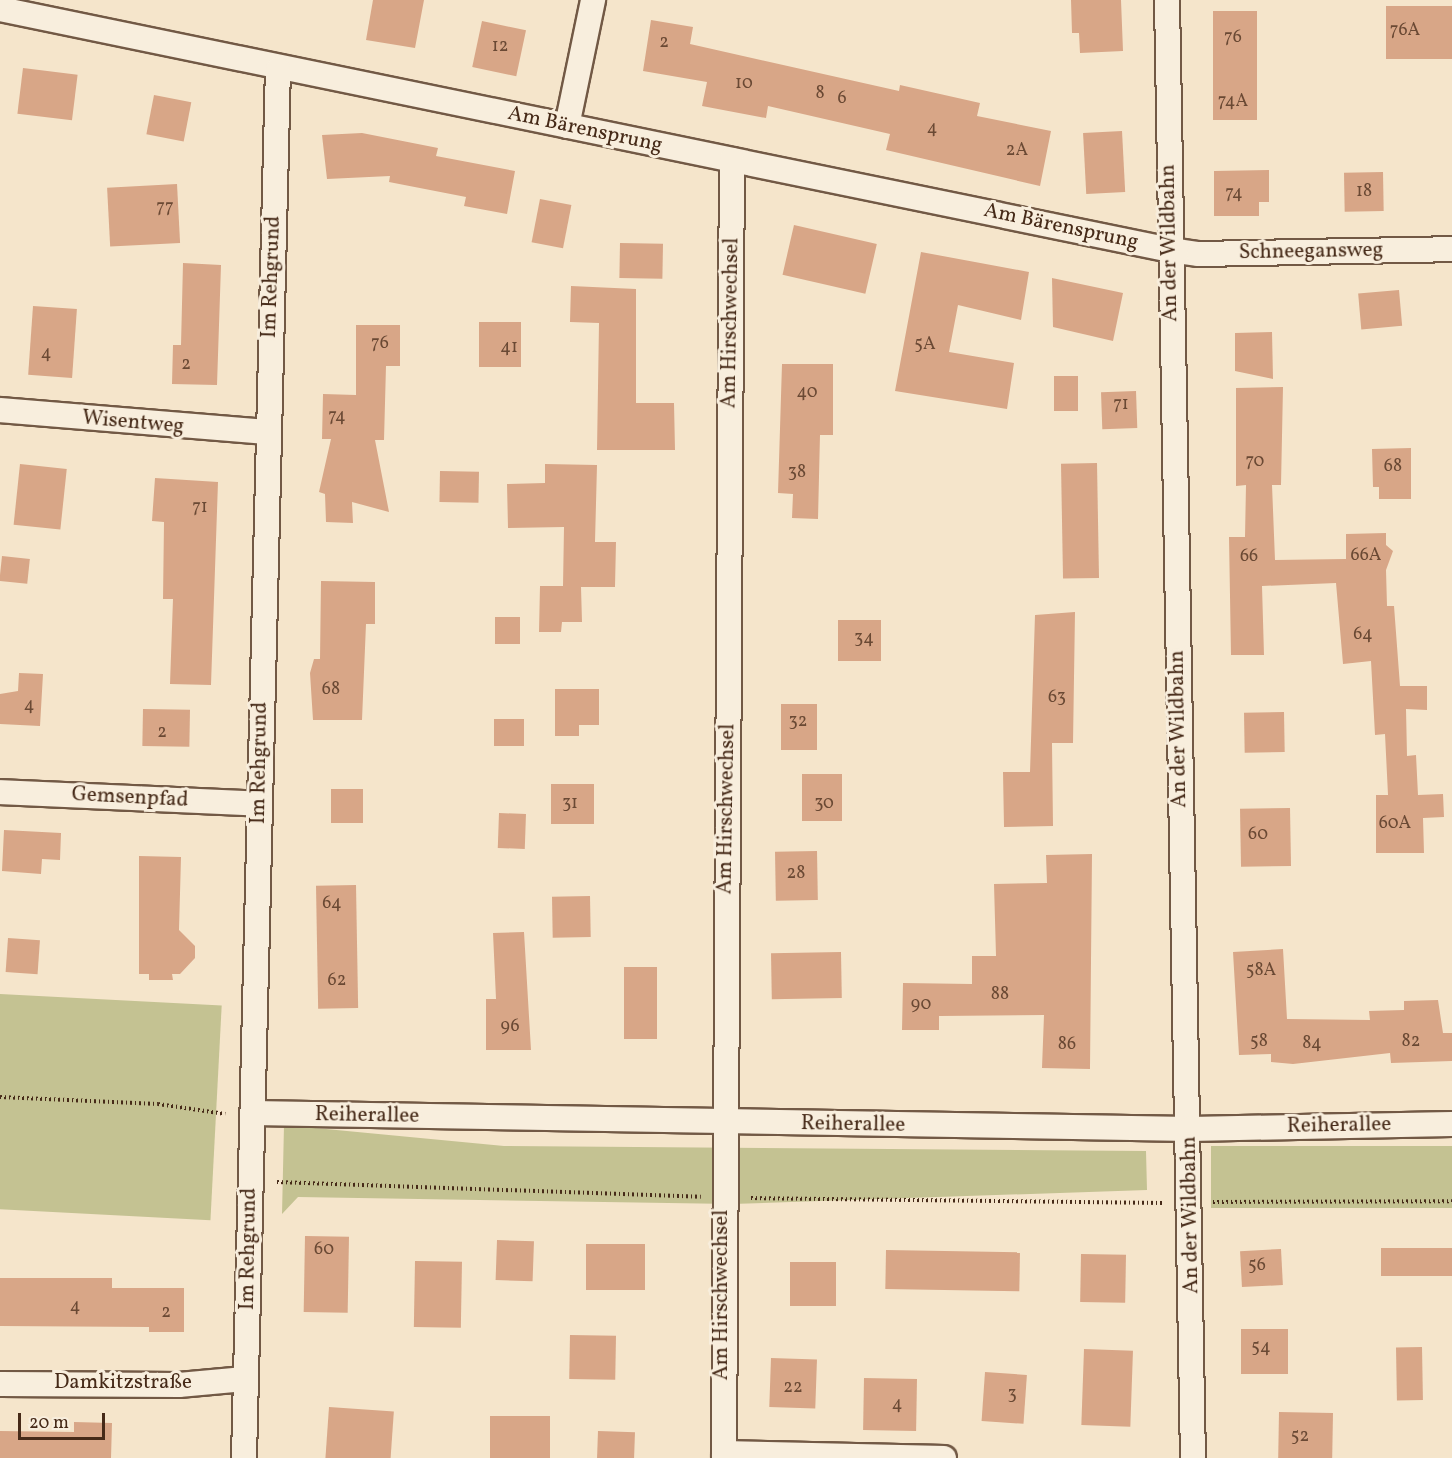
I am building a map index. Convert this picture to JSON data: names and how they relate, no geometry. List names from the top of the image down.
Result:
{
  "streets": {
    "street": [
      "Am Bärensprung",
      "An der Wildbahn",
      "Schneegansweg",
      "Im Rehgrund",
      "Am Hirschwechsel",
      "Wisentweg",
      "Gemsenpfad",
      "Reiherallee",
      "Damkitzstraße"
    ]
  },
  "crossings": [
    ["Am Bärensprung", "An der Wildbahn"],
    ["Am Bärensprung", "Schneegansweg"],
    ["Am Bärensprung", "Im Rehgrund"],
    ["Am Bärensprung", "Am Hirschwechsel"],
    ["An der Wildbahn", "Schneegansweg"],
    ["An der Wildbahn", "Reiherallee"],
    ["Im Rehgrund", "Wisentweg"],
    ["Im Rehgrund", "Gemsenpfad"],
    ["Im Rehgrund", "Reiherallee"],
    ["Im Rehgrund", "Damkitzstraße"],
    ["Am Hirschwechsel", "Reiherallee"]
  ],
  "house_numbers": [
    "76A",
    "76",
    "2",
    "12",
    "10",
    "8",
    "6",
    "74A",
    "4",
    "2A",
    "18",
    "74",
    "77",
    "76",
    "5A",
    "41",
    "4",
    "2",
    "40",
    "71",
    "74",
    "70",
    "68",
    "38",
    "71",
    "66A",
    "66",
    "64",
    "34",
    "68",
    "63",
    "4",
    "32",
    "2",
    "31",
    "30",
    "60A",
    "60",
    "28",
    "64",
    "58A",
    "62",
    "88",
    "90",
    "96",
    "58",
    "82",
    "84",
    "86",
    "60",
    "56",
    "4",
    "2",
    "54",
    "22",
    "3",
    "4",
    "52"
  ],
  "scale_bar": "20 m"
}
